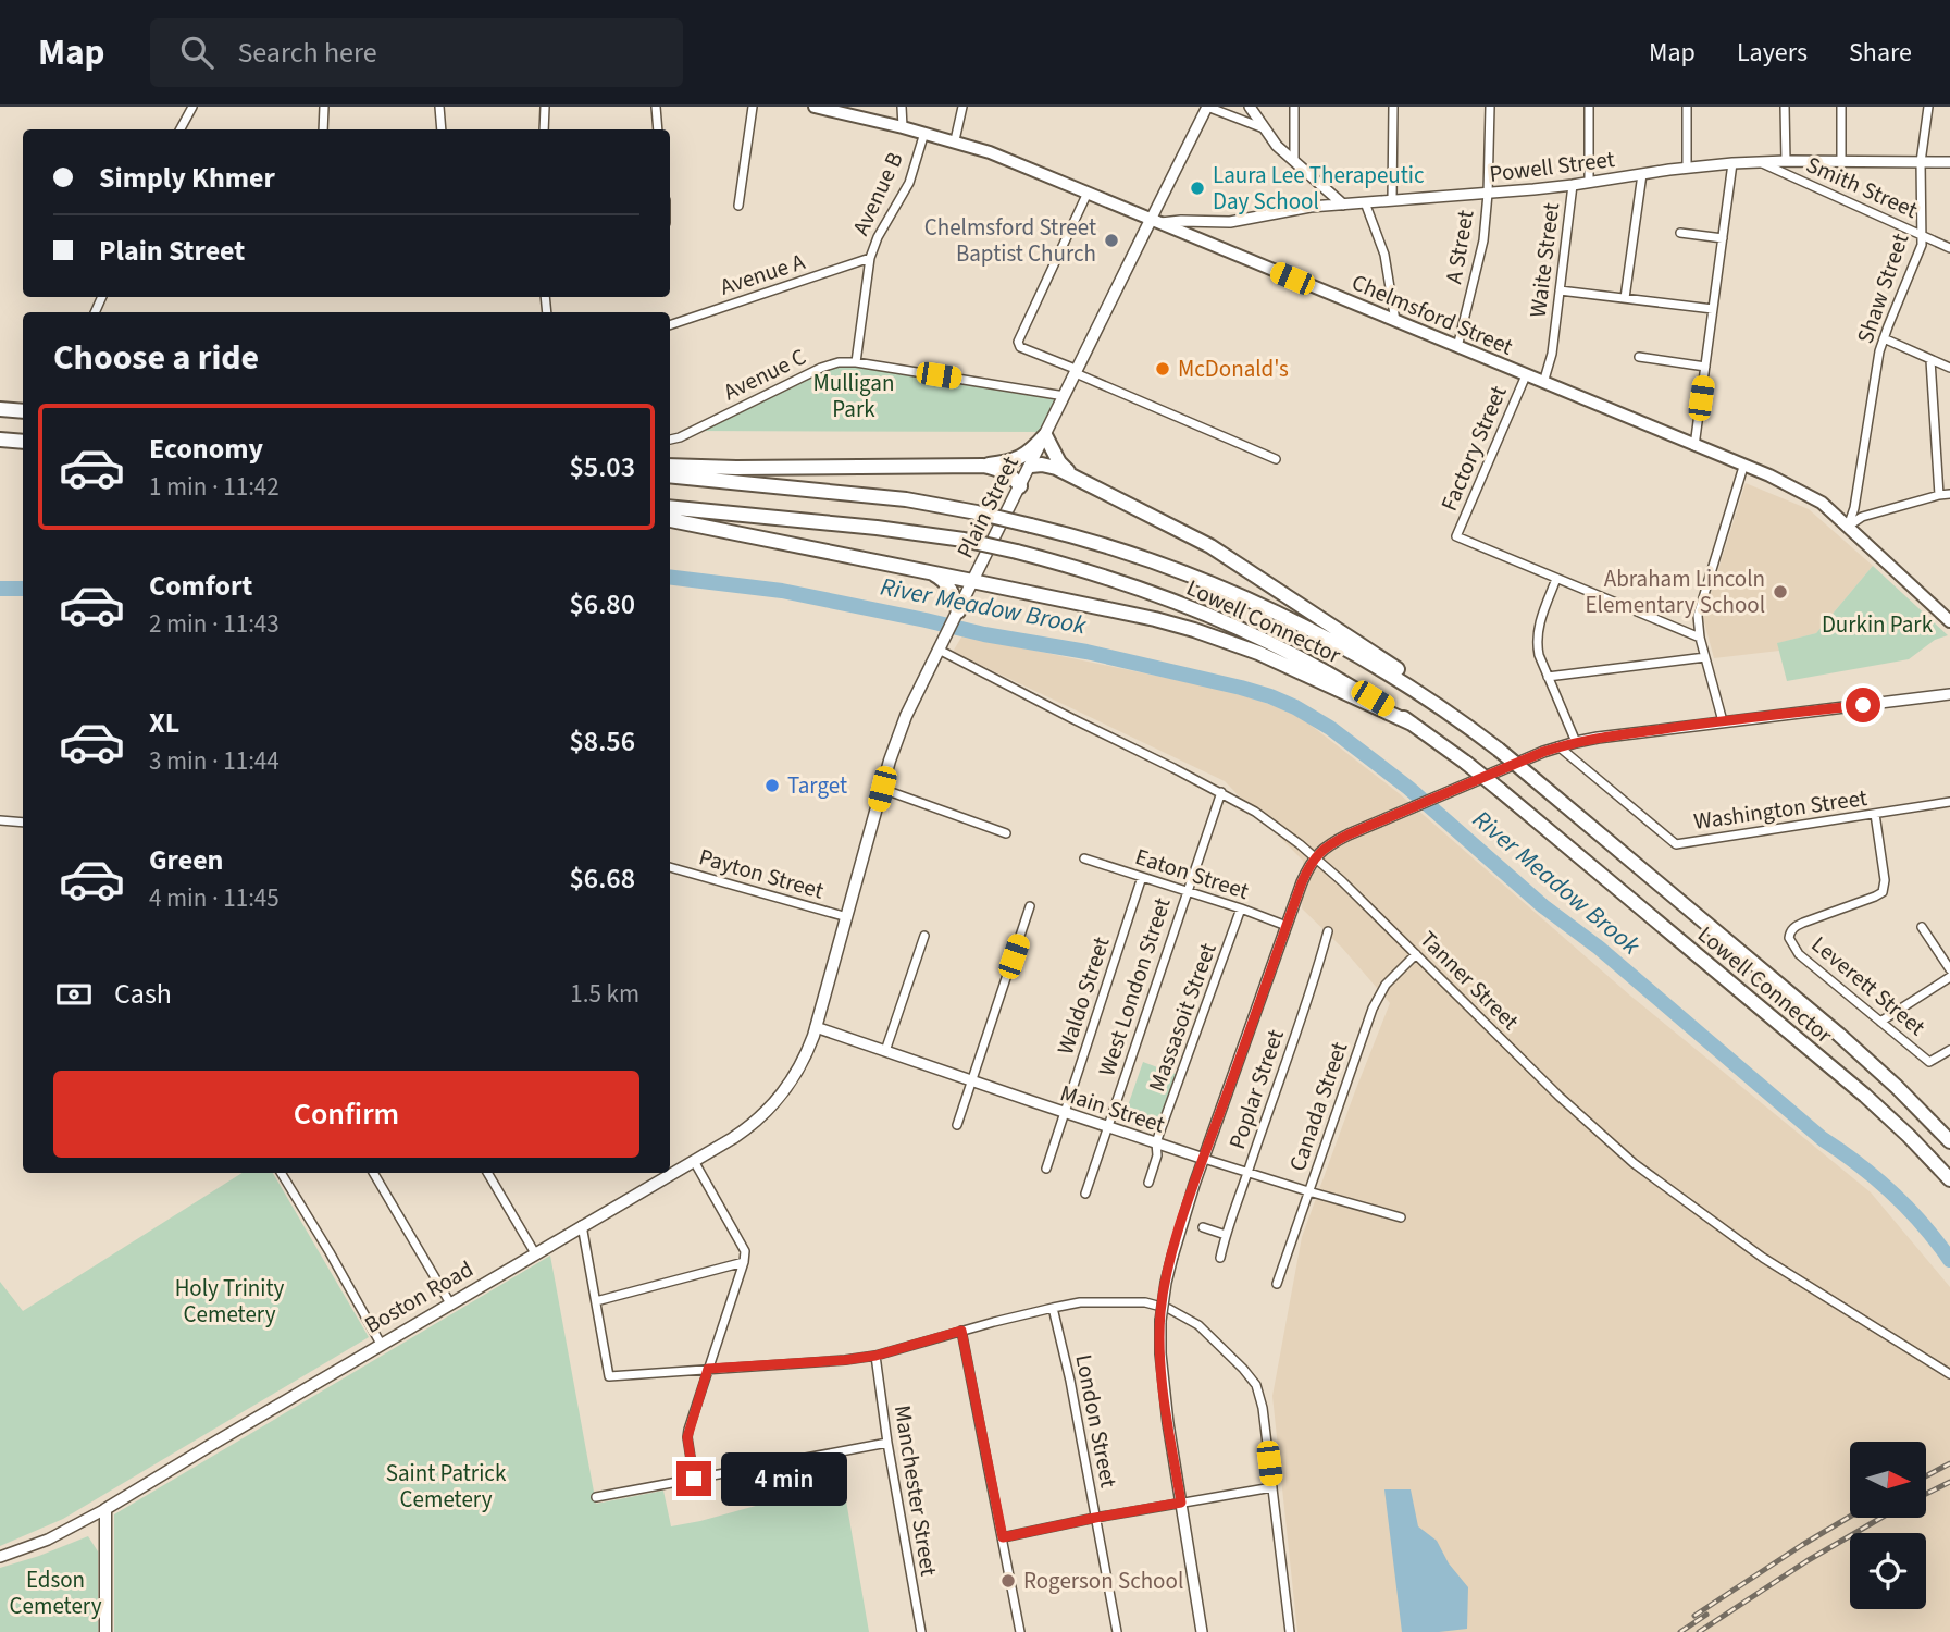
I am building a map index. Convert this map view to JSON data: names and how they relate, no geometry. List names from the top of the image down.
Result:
{
  "streets": {
    "highway": ["Lowell Connector"],
    "main road": ["Chelmsford Street", "Plain Street", "Boston Road"],
    "street": [
      "Powell Street",
      "Smith Street",
      "Avenue B",
      "A Street",
      "Waite Street",
      "Avenue A",
      "Shaw Street",
      "Avenue C",
      "Factory Street",
      "Washington Street",
      "Payton Street",
      "Eaton Street",
      "Tanner Street",
      "Leverett Street",
      "West London Street",
      "Waldo Street",
      "Massasoit Street",
      "Poplar Street",
      "Canada Street",
      "Main Street",
      "London Street",
      "Manchester Street"
    ]
  },
  "crossings": [
    ["Powell Street", "Smith Street"],
    ["Powell Street", "A Street"],
    ["Powell Street", "Waite Street"],
    ["Powell Street", "Shaw Street"],
    ["Powell Street", "Chelmsford Street"],
    ["Powell Street", "Plain Street"],
    ["Smith Street", "Shaw Street"],
    ["Avenue B", "Avenue A"],
    ["Avenue B", "Chelmsford Street"],
    ["Avenue B", "Avenue C"],
    ["A Street", "Chelmsford Street"],
    ["Waite Street", "Chelmsford Street"],
    ["Shaw Street", "Chelmsford Street"],
    ["Chelmsford Street", "Factory Street"],
    ["Chelmsford Street", "Plain Street"],
    ["Avenue C", "Plain Street"],
    ["Plain Street", "Payton Street"],
    ["Plain Street", "Tanner Street"],
    ["Plain Street", "Main Street"],
    ["Plain Street", "Boston Road"],
    ["Washington Street", "Leverett Street"],
    ["Eaton Street", "West London Street"],
    ["Eaton Street", "Waldo Street"],
    ["Eaton Street", "Massasoit Street"],
    ["Tanner Street", "West London Street"],
    ["Tanner Street", "Canada Street"],
    ["West London Street", "Main Street"],
    ["Waldo Street", "Main Street"],
    ["Massasoit Street", "Main Street"],
    ["Poplar Street", "Main Street"],
    ["Canada Street", "Main Street"],
    ["Main Street", "Boston Road"]
  ],
  "water": ["River Meadow Brook"],
  "parks": [
    "Mulligan Park",
    "Durkin Park",
    "Holy Trinity Cemetery",
    "Saint Patrick Cemetery",
    "Edson Cemetery"
  ],
  "places": [
    "Laura Lee Therapeutic Day School",
    "Chelmsford Street Baptist Church",
    "McDonald's",
    "Abraham Lincoln Elementary School",
    "Target",
    "Rogerson School"
  ],
  "north": "right",
  "page": {
    "header": "Map",
    "search": "Search here",
    "nav": ["Map", "Layers", "Share"],
    "banner": ["Simply Khmer", "Plain Street"],
    "heading": "Choose a ride",
    "list": [
      {
        "name": "Economy",
        "note": "1 min · 11:42",
        "value": "$5.03"
      },
      {
        "name": "Comfort",
        "note": "2 min · 11:43",
        "value": "$6.80"
      },
      {
        "name": "XL",
        "note": "3 min · 11:44",
        "value": "$8.56"
      },
      {
        "name": "Green",
        "note": "4 min · 11:45",
        "value": "$6.68"
      }
    ],
    "pay": ["Cash", "1.5 km"],
    "buttons": "Confirm",
    "bubble": "4 min"
  }
}
